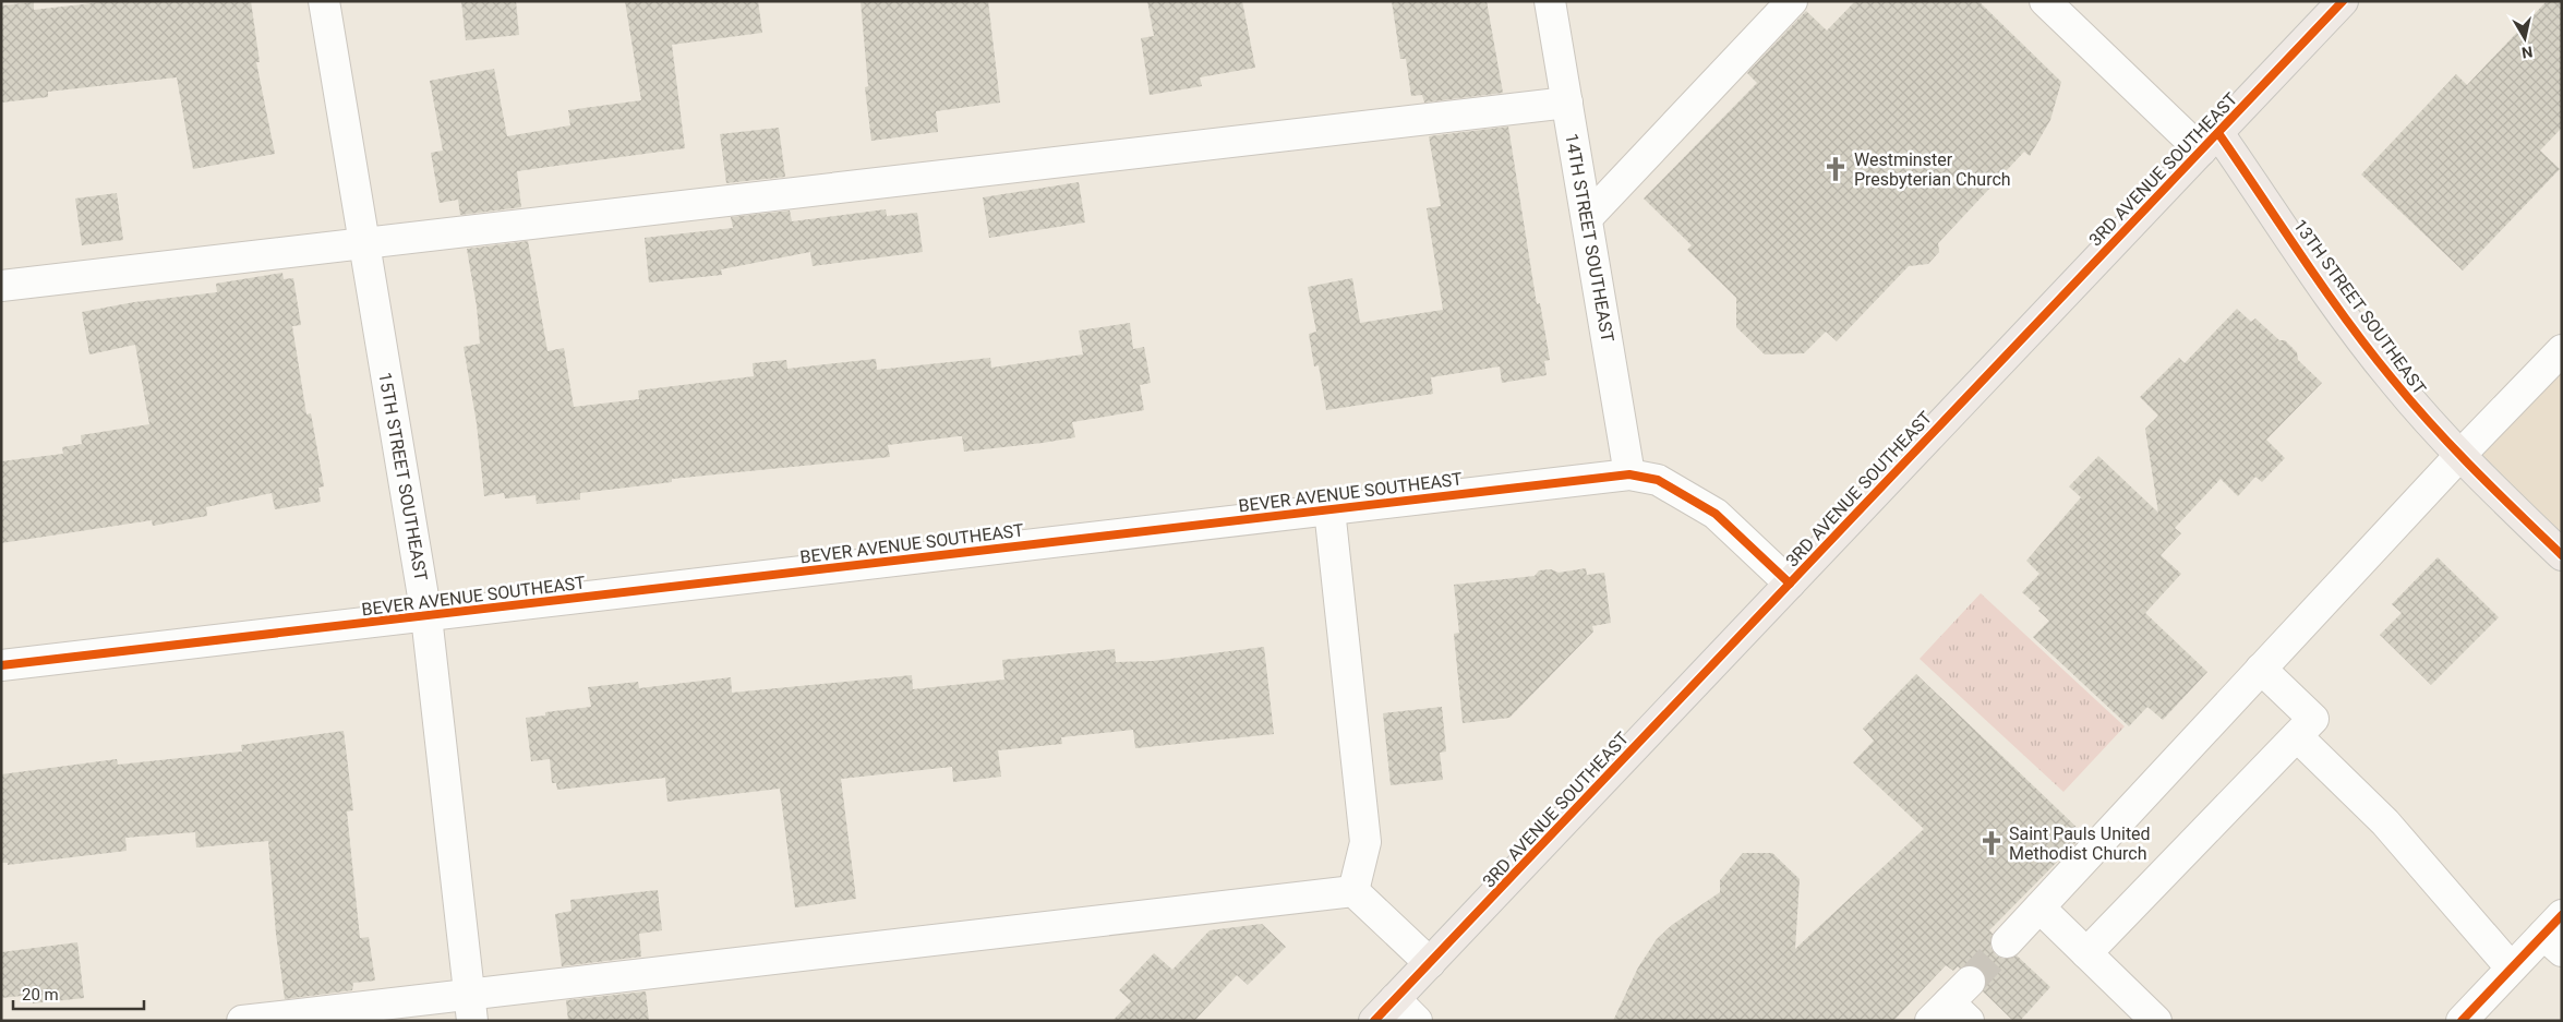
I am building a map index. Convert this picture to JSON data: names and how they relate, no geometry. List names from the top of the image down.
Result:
{
  "streets": {
    "main road": ["3RD AVENUE SOUTHEAST", "13TH STREET SOUTHEAST"],
    "street": ["14TH STREET SOUTHEAST", "15TH STREET SOUTHEAST", "BEVER AVENUE SOUTHEAST"]
  },
  "crossings": [
    ["3RD AVENUE SOUTHEAST", "13TH STREET SOUTHEAST"],
    ["3RD AVENUE SOUTHEAST", "BEVER AVENUE SOUTHEAST"],
    ["14TH STREET SOUTHEAST", "BEVER AVENUE SOUTHEAST"],
    ["15TH STREET SOUTHEAST", "BEVER AVENUE SOUTHEAST"]
  ],
  "places": {
    "church": ["Westminster Presbyterian Church", "Saint Pauls United Methodist Church"]
  },
  "scale_bar": "20 m",
  "north": "bottom"
}
